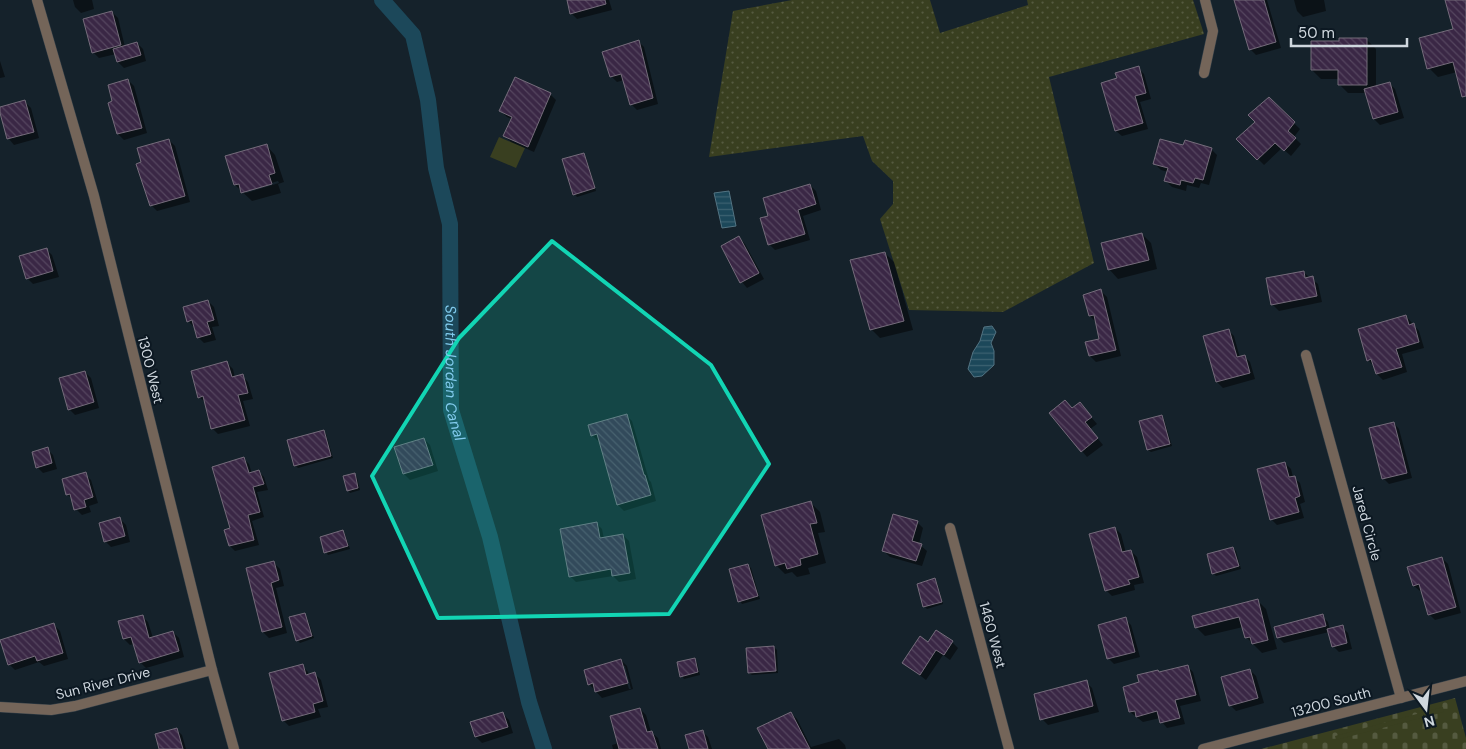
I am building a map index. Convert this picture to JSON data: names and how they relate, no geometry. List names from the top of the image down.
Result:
{
  "streets": {
    "street": [
      "1300 West",
      "Jared Circle",
      "1460 West",
      "Sun River Drive",
      "13200 South"
    ]
  },
  "crossings": [
    ["1300 West", "Sun River Drive"],
    ["Jared Circle", "13200 South"]
  ],
  "water": ["South Jordan Canal"],
  "scale_bar": "50 m",
  "north": "bottom"
}
